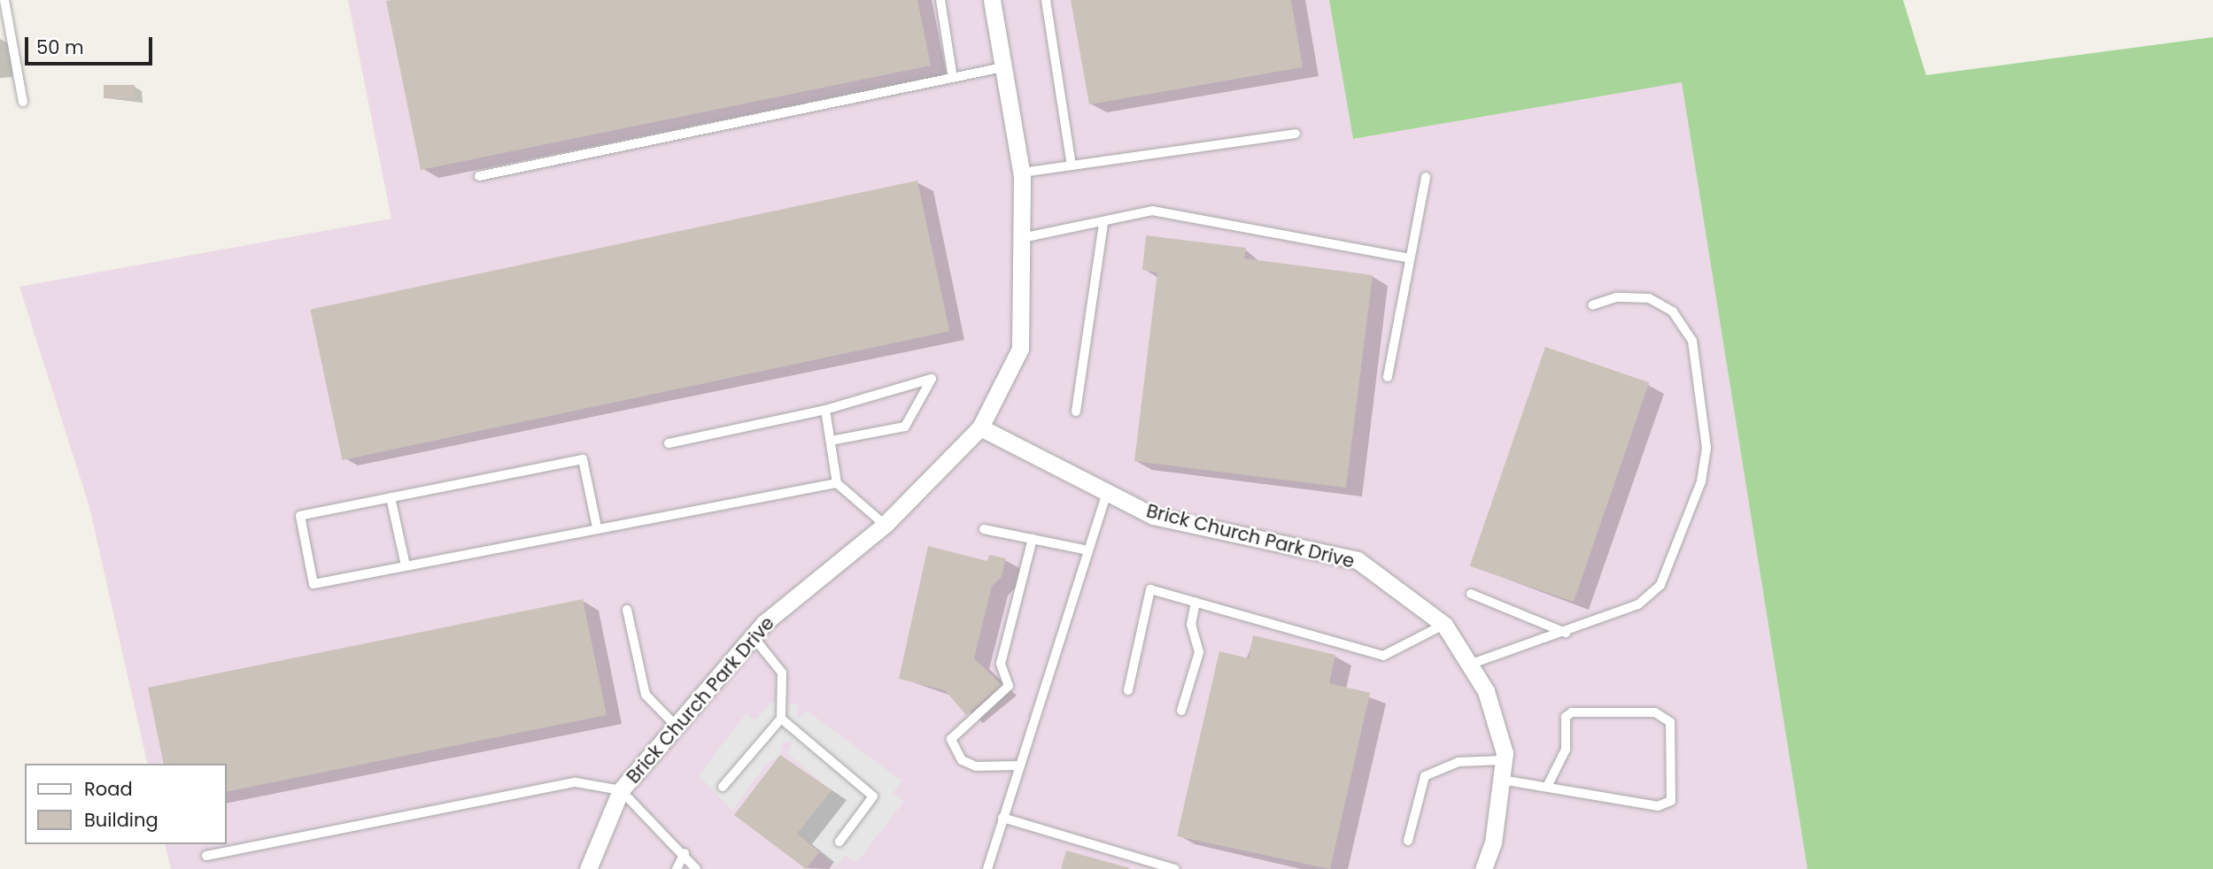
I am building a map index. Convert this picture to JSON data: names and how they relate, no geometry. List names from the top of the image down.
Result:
{
  "streets": {
    "street": ["Brick Church Park Drive"]
  },
  "legend": ["Road", "Building"],
  "scale_bar": "50 m"
}
